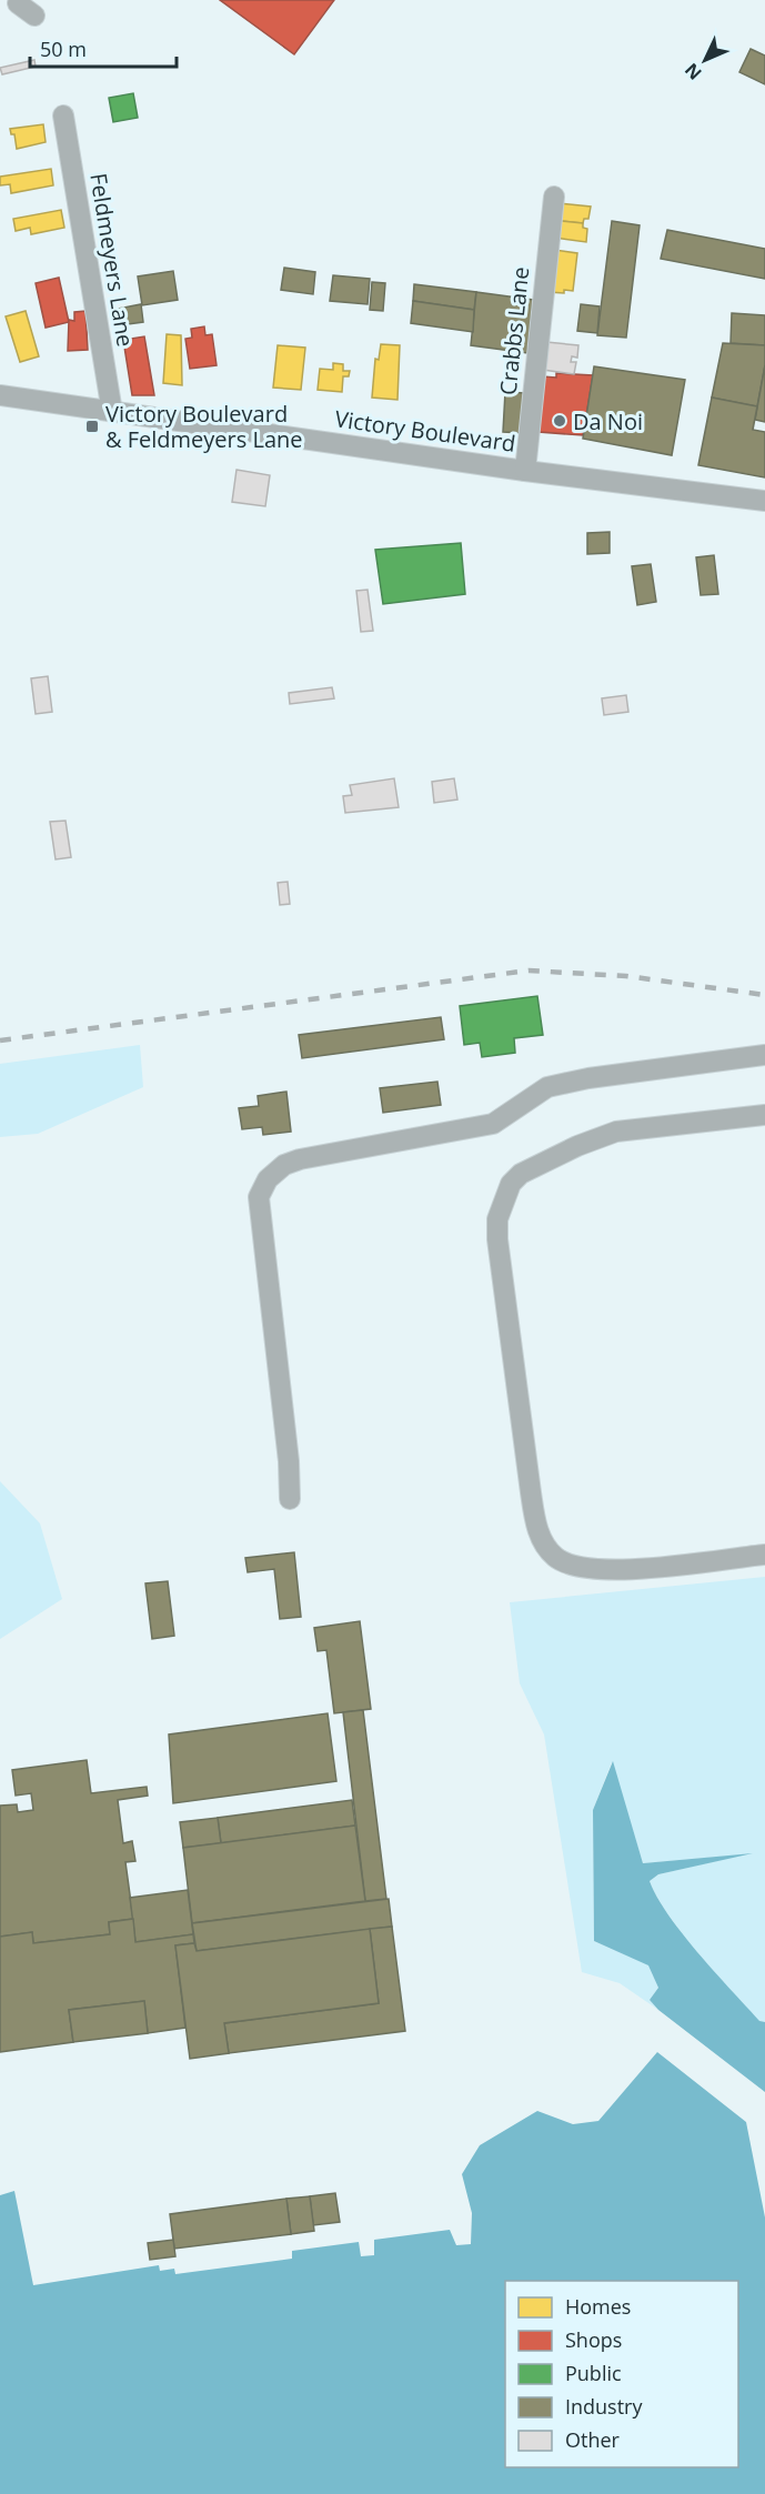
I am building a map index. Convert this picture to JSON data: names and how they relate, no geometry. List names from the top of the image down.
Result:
{
  "streets": {
    "street": ["Feldmeyers Lane", "Crabbs Lane", "Victory Boulevard"]
  },
  "crossings": [
    ["Feldmeyers Lane", "Victory Boulevard"],
    ["Crabbs Lane", "Victory Boulevard"]
  ],
  "places": {
    "other": ["Da Noi"],
    "transit": ["Victory Boulevard & Feldmeyers Lane"]
  },
  "legend": [
    "Homes",
    "Shops",
    "Public",
    "Industry",
    "Other"
  ],
  "scale_bar": "50 m",
  "north": "bottom left"
}
